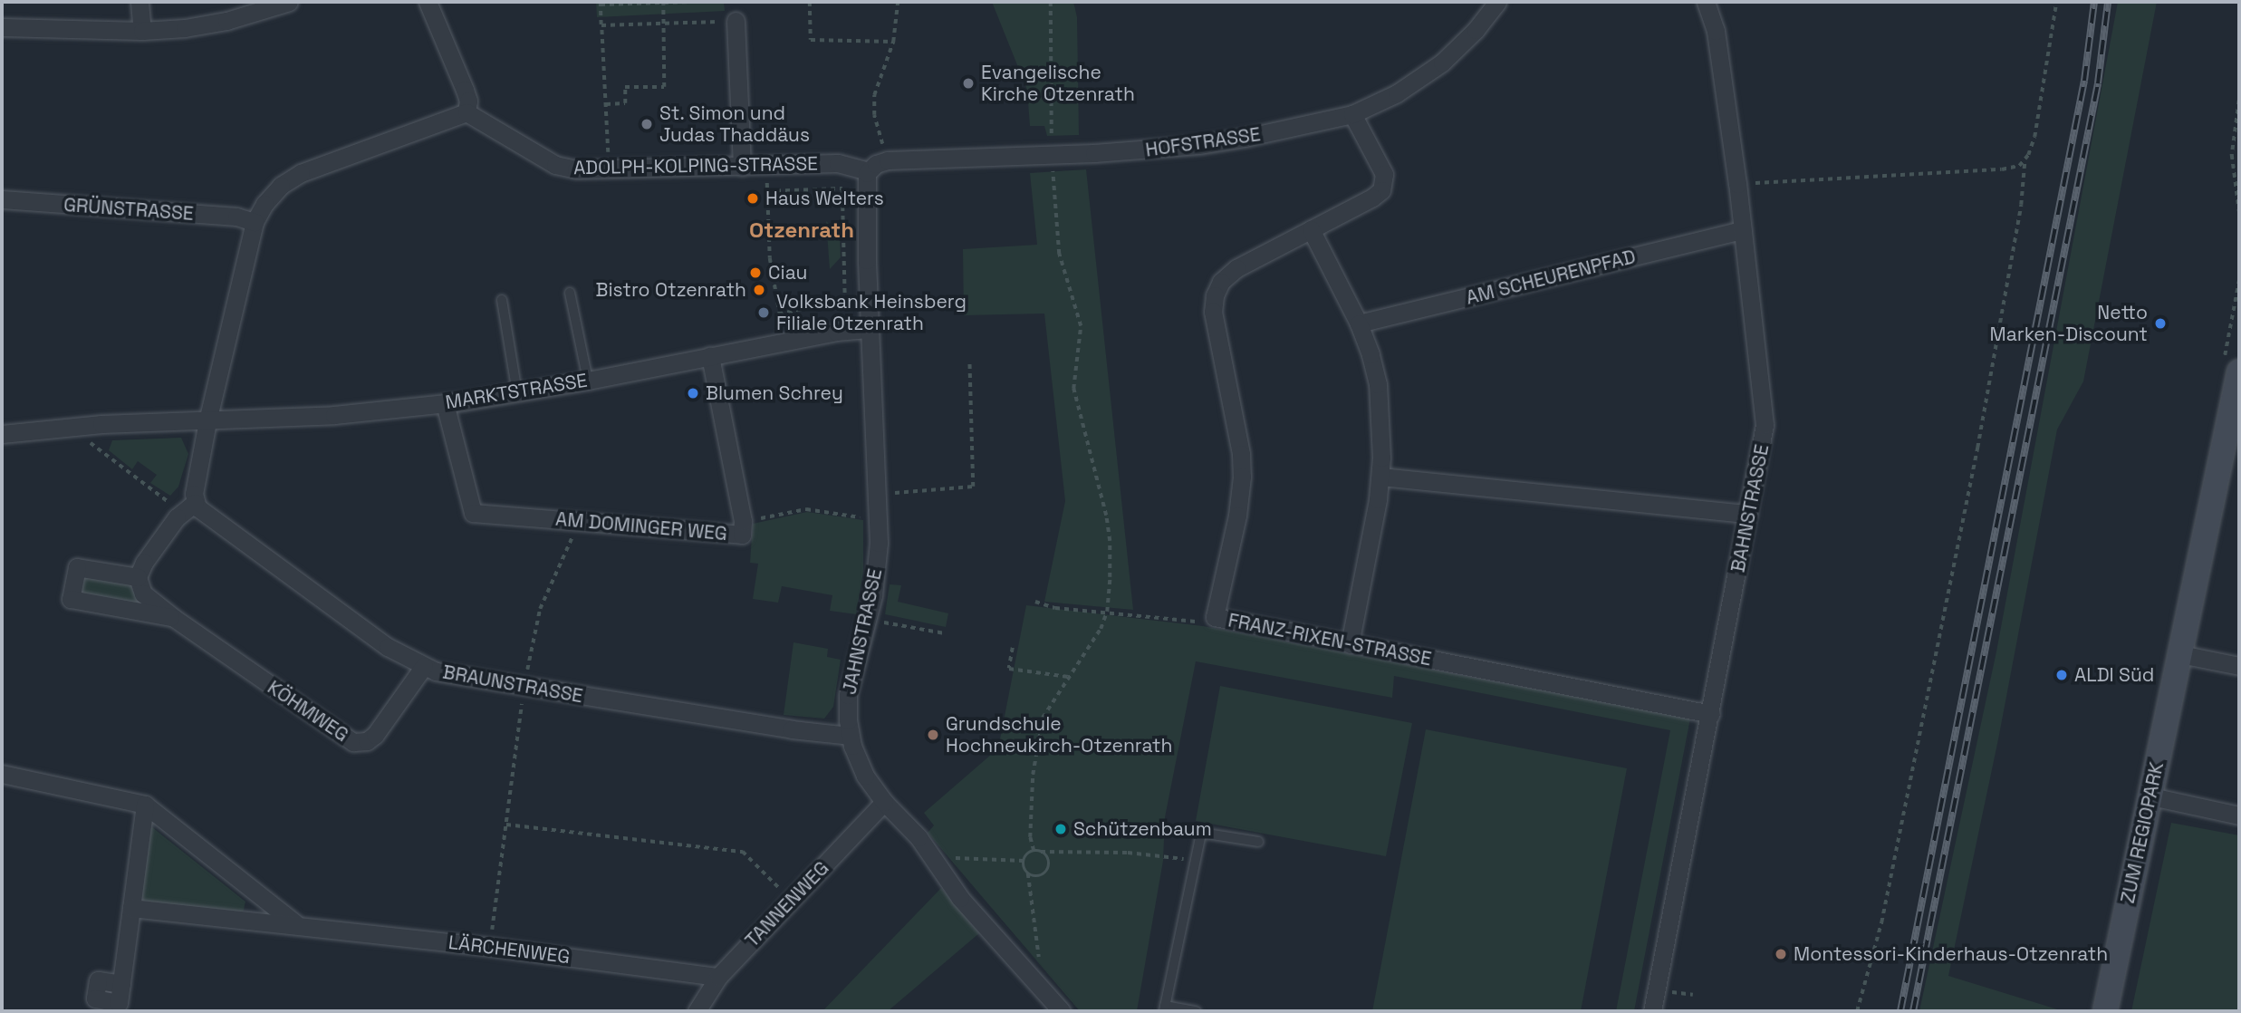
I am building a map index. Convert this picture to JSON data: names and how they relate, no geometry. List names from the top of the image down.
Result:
{
  "streets": {
    "street": [
      "HOFSTRASSE",
      "ADOLPH-KOLPING-STRASSE",
      "GRÜNSTRASSE",
      "AM SCHEURENPFAD",
      "MARKTSTRASSE",
      "BAHNSTRASSE",
      "AM DOMINGER WEG",
      "JAHNSTRASSE",
      "FRANZ-RIXEN-STRASSE",
      "BRAUNSTRASSE",
      "KÖHMWEG",
      "ZUM REGIOPARK",
      "TANNENWEG",
      "LÄRCHENWEG"
    ]
  },
  "crossings": [
    ["HOFSTRASSE", "ADOLPH-KOLPING-STRASSE"],
    ["HOFSTRASSE", "FRANZ-RIXEN-STRASSE"],
    ["AM SCHEURENPFAD", "BAHNSTRASSE"],
    ["MARKTSTRASSE", "AM DOMINGER WEG"],
    ["MARKTSTRASSE", "JAHNSTRASSE"],
    ["BAHNSTRASSE", "FRANZ-RIXEN-STRASSE"],
    ["JAHNSTRASSE", "BRAUNSTRASSE"],
    ["JAHNSTRASSE", "TANNENWEG"],
    ["BRAUNSTRASSE", "KÖHMWEG"],
    ["TANNENWEG", "LÄRCHENWEG"]
  ],
  "districts": ["Otzenrath"],
  "places": [
    "Evangelische Kirche Otzenrath",
    "St. Simon und Judas Thaddäus",
    "Haus Welters",
    "Ciau",
    "Bistro Otzenrath",
    "Volksbank Heinsberg Filiale Otzenrath",
    "Netto Marken-Discount",
    "Blumen Schrey",
    "ALDI Süd",
    "Grundschule Hochneukirch-Otzenrath",
    "Schützenbaum",
    "Montessori-Kinderhaus-Otzenrath"
  ]
}
